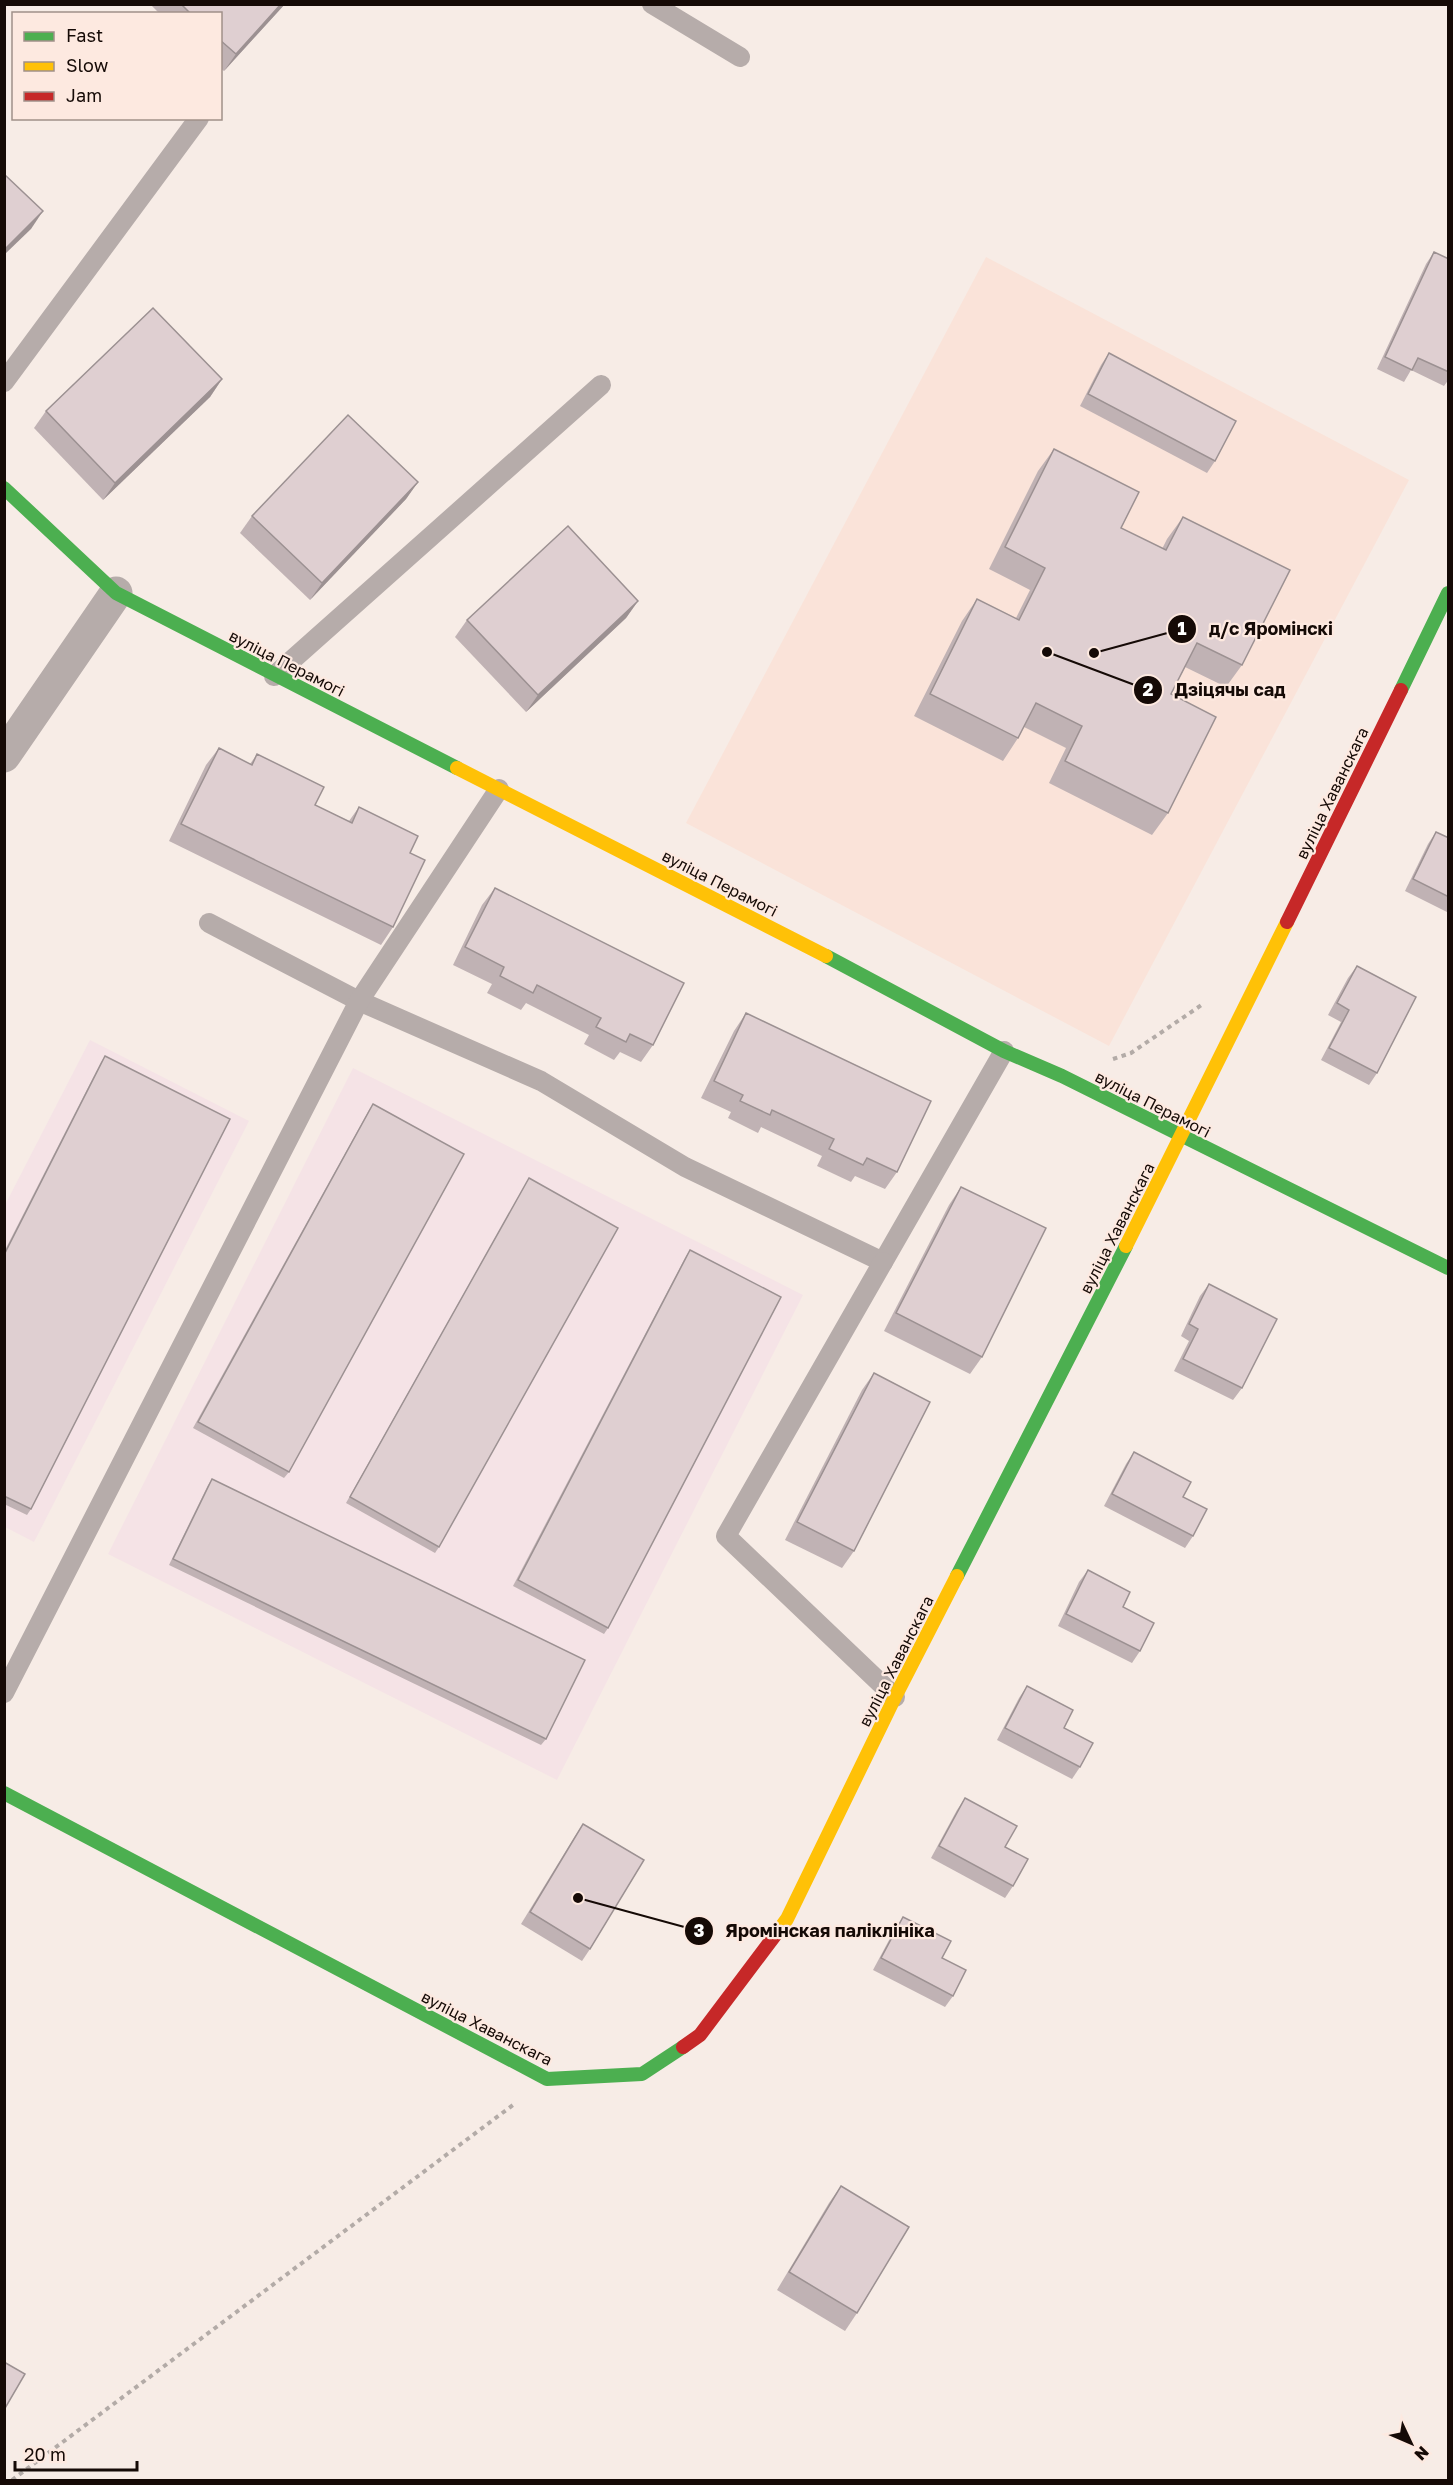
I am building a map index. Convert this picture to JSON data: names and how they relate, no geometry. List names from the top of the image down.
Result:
{
  "streets": {
    "street": ["вуліца Перамогі", "вуліца Хаванскага"]
  },
  "crossings": [
    ["вуліца Перамогі", "вуліца Хаванскага"]
  ],
  "places": ["Дзіцячы сад", "д/с Яромінскі", "Яромінская паліклініка"],
  "legend": ["Fast", "Slow", "Jam"],
  "scale_bar": "20 m",
  "north": "bottom right"
}
